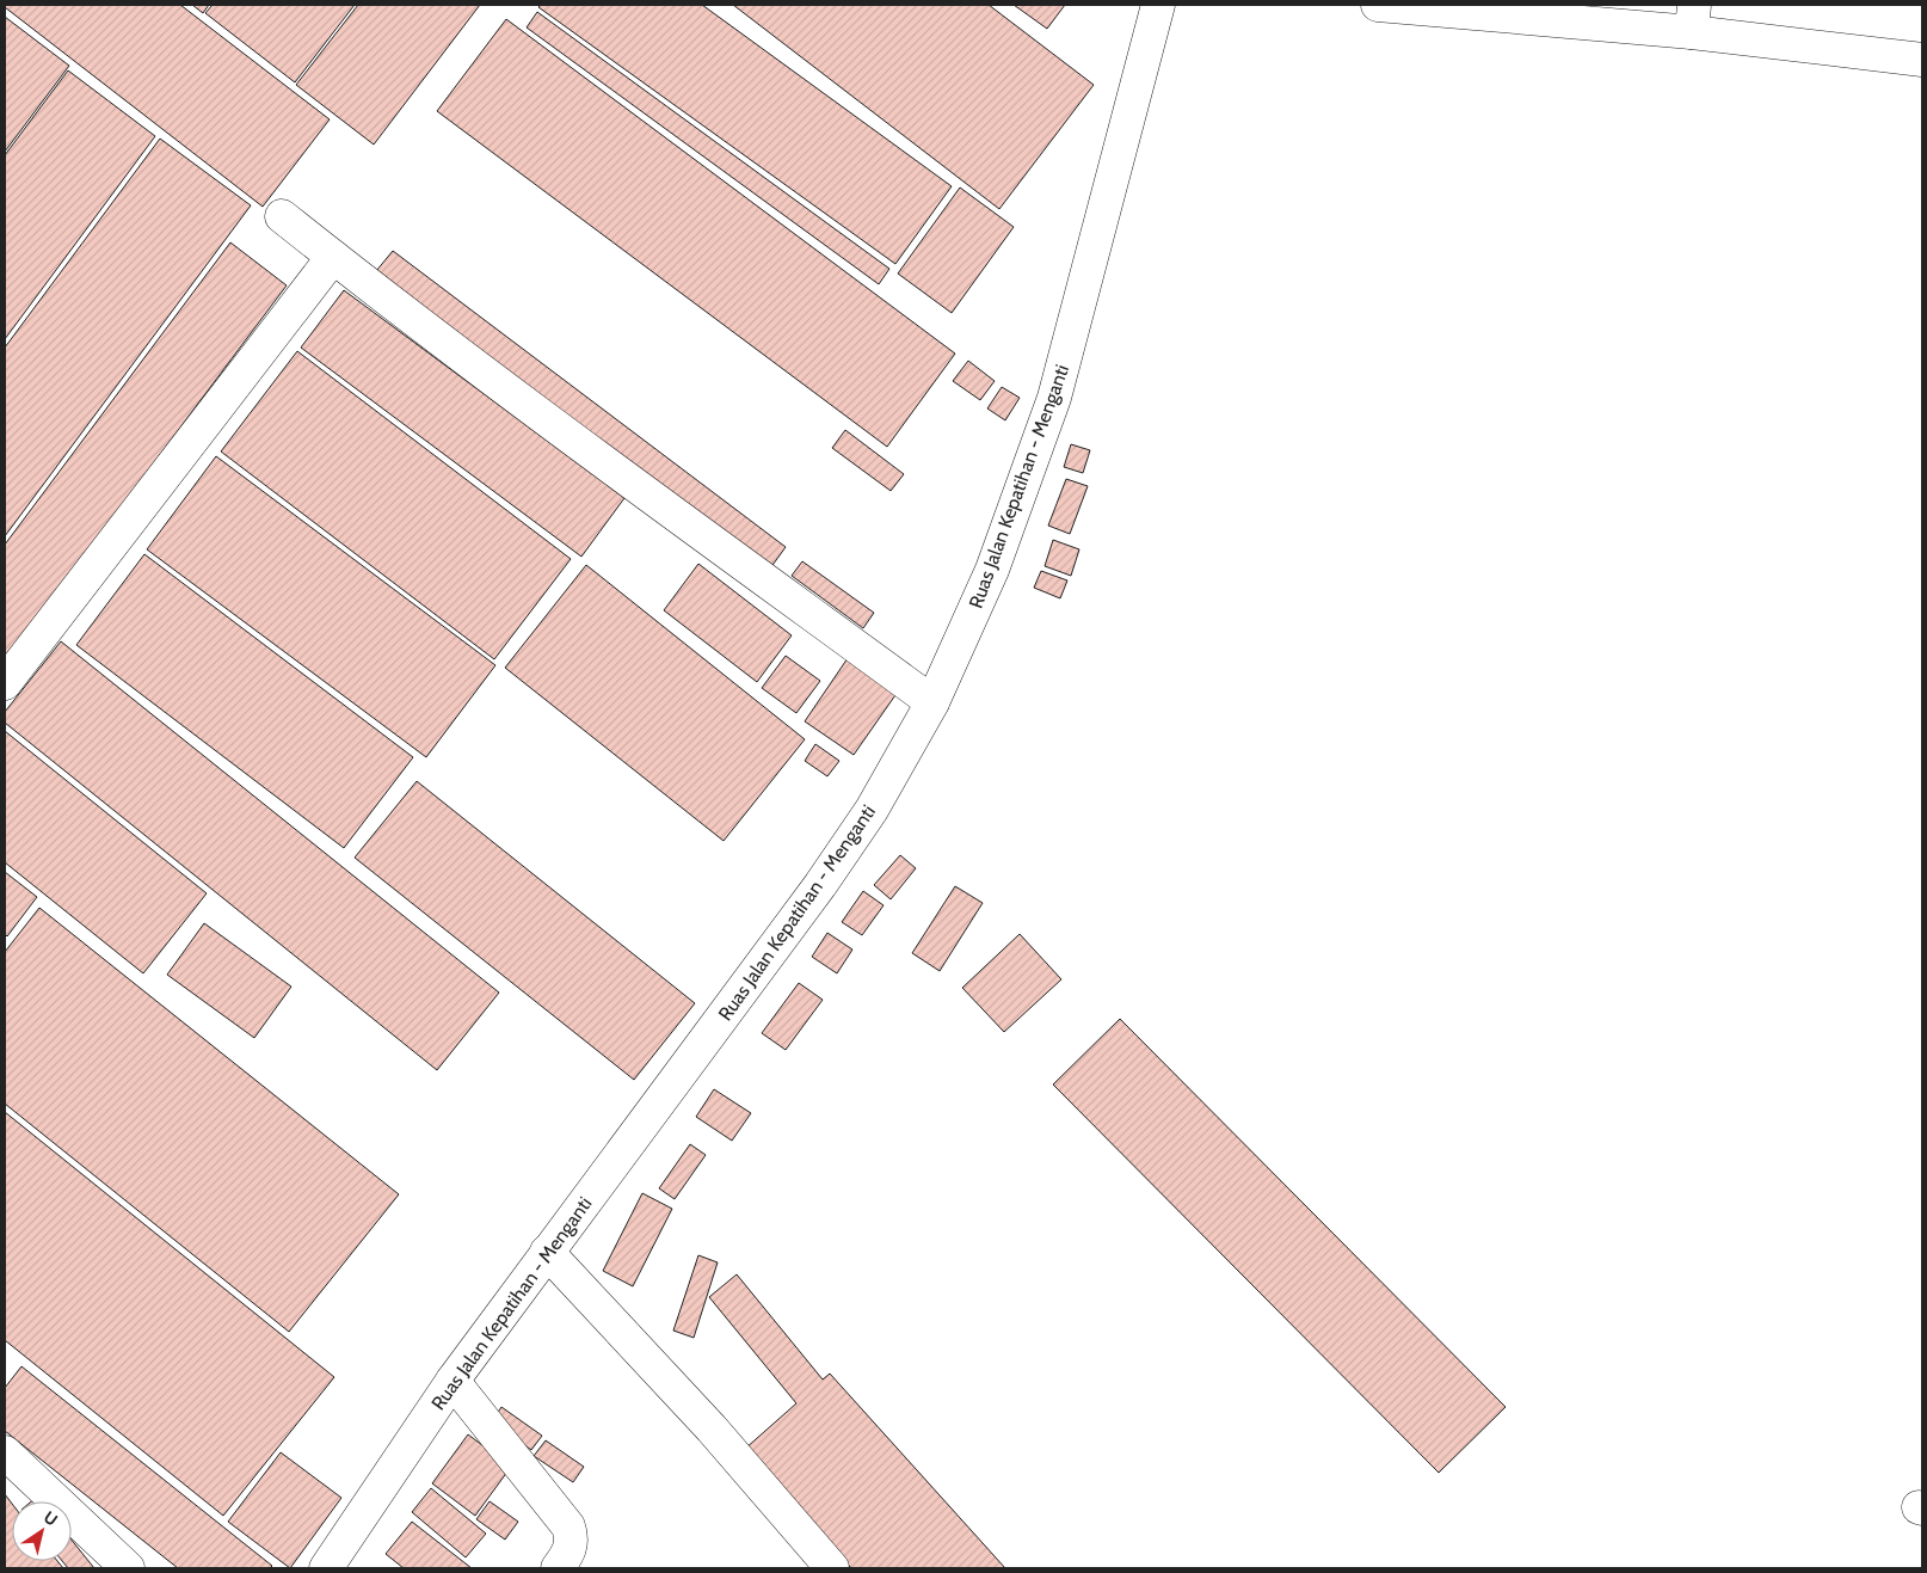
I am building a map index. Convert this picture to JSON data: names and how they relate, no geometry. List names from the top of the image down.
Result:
{
  "streets": {
    "main road": ["Ruas Jalan Kepatihan - Menganti"]
  },
  "north": "top right"
}
